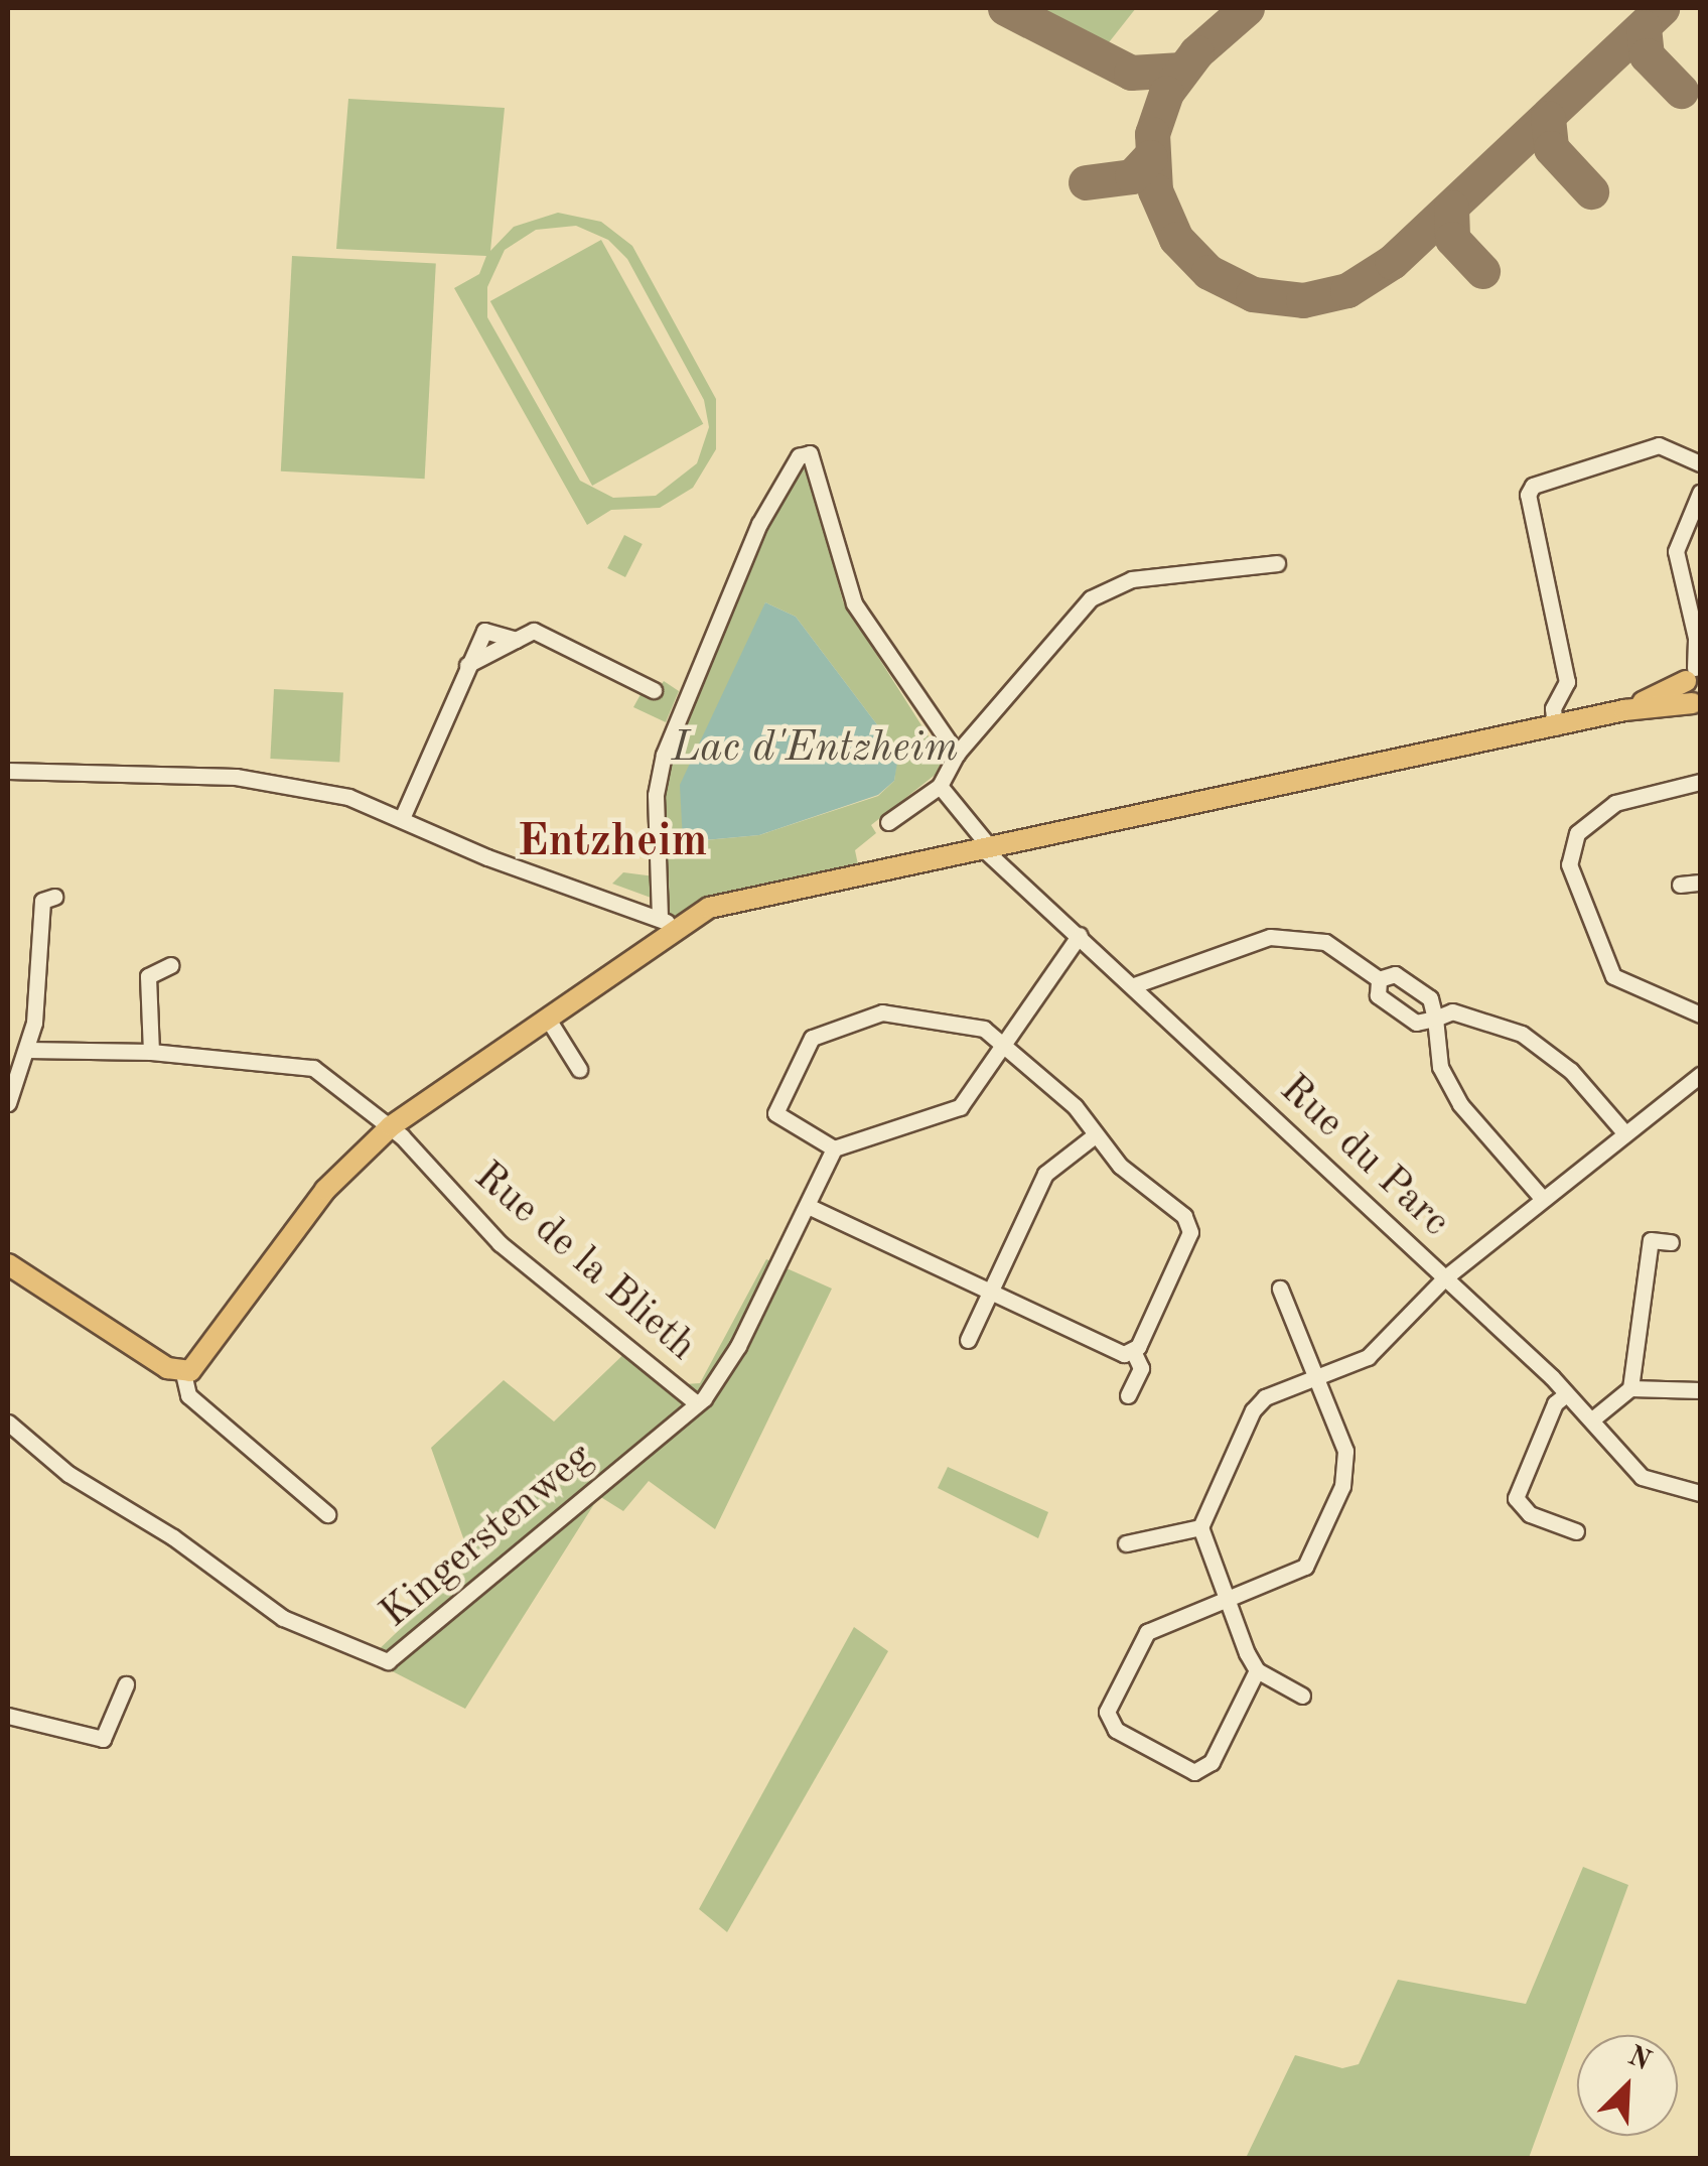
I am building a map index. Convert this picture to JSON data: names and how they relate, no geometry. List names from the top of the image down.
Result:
{
  "streets": {
    "street": ["Rue du Parc", "Rue de la Blieth", "Kingerstenweg"]
  },
  "crossings": [
    ["Rue de la Blieth", "Kingerstenweg"]
  ],
  "districts": ["Entzheim"],
  "water": ["Lac d'Entzheim"],
  "north": "top right"
}
